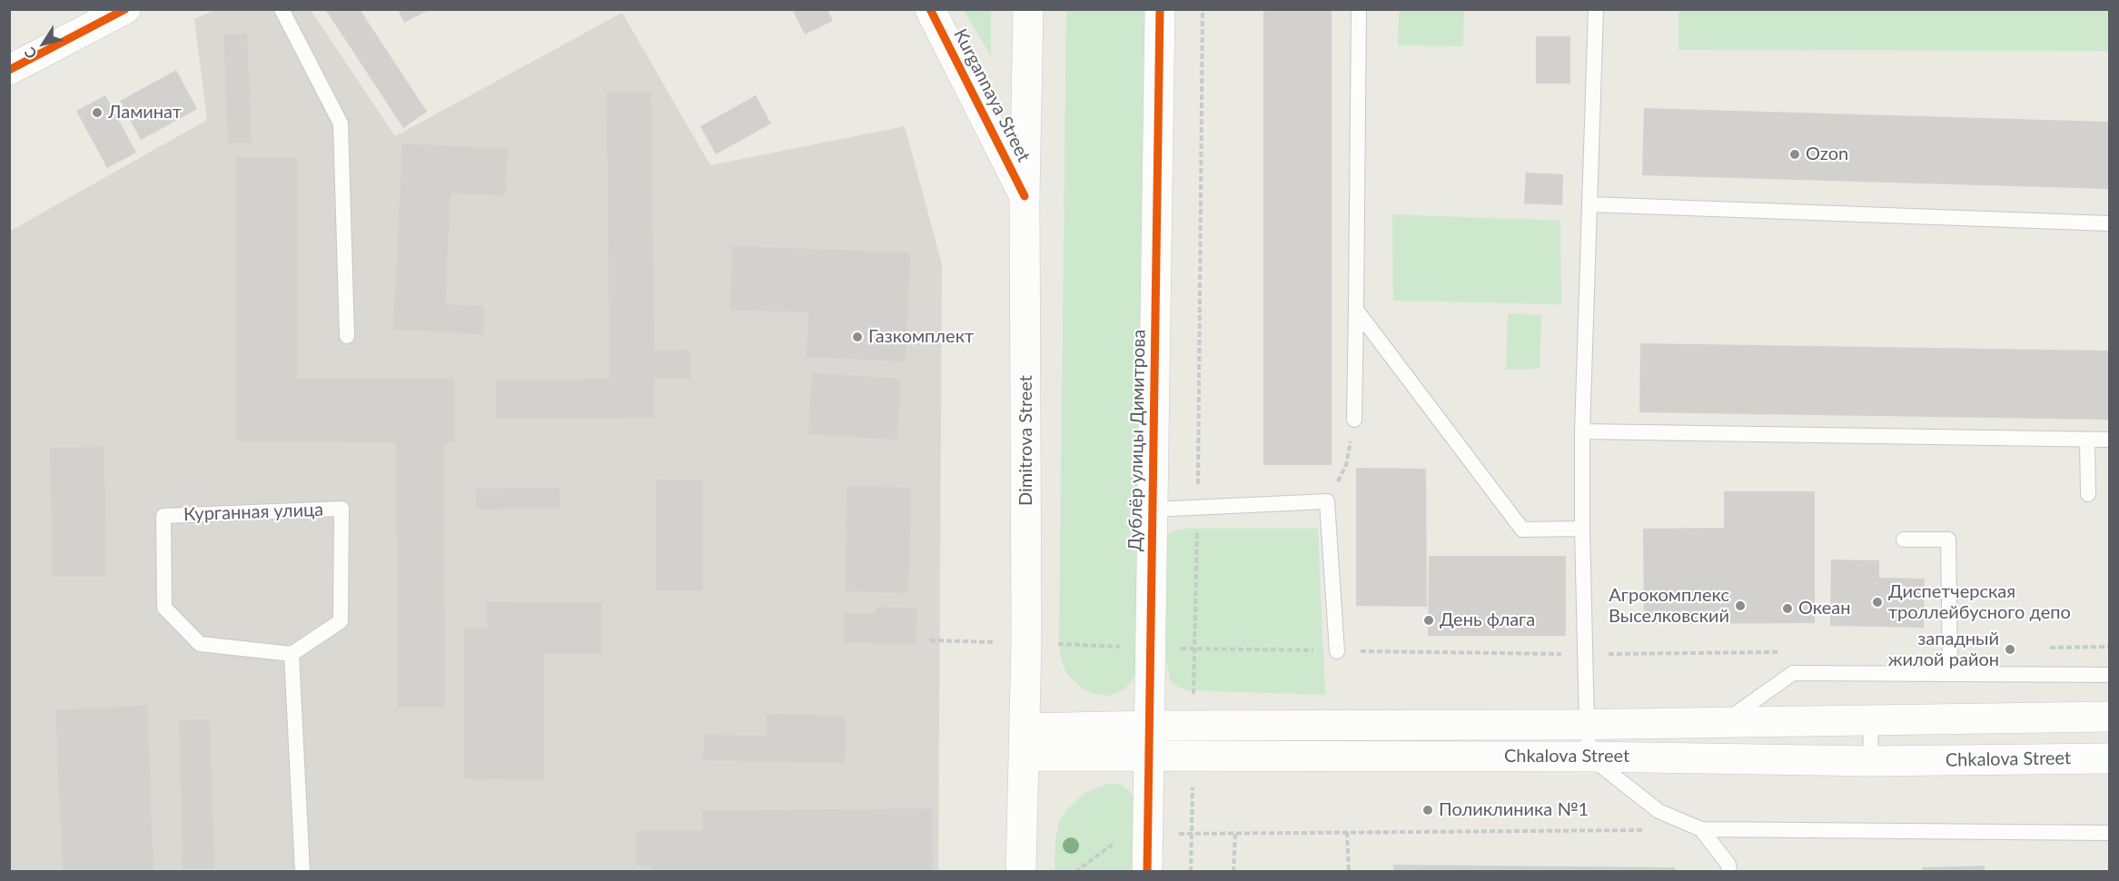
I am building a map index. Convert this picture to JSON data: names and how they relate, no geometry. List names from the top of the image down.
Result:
{
  "streets": {
    "main road": [
      "Kurgannaya Street",
      "Dimitrova Street",
      "Дублёр улицы Димитрова",
      "Chkalova Street"
    ],
    "lane": ["Курганная улица"]
  },
  "crossings": [
    ["Kurgannaya Street", "Dimitrova Street"],
    ["Dimitrova Street", "Chkalova Street"],
    ["Дублёр улицы Димитрова", "Chkalova Street"]
  ],
  "places": [
    "Ламинат",
    "Ozon",
    "Газкомплект",
    "Диспетчерская троллейбусного депо",
    "Агрокомплекс Выселковский",
    "Океан",
    "День флага",
    "западный жилой район",
    "Поликлиника №1"
  ],
  "north": "bottom left"
}
